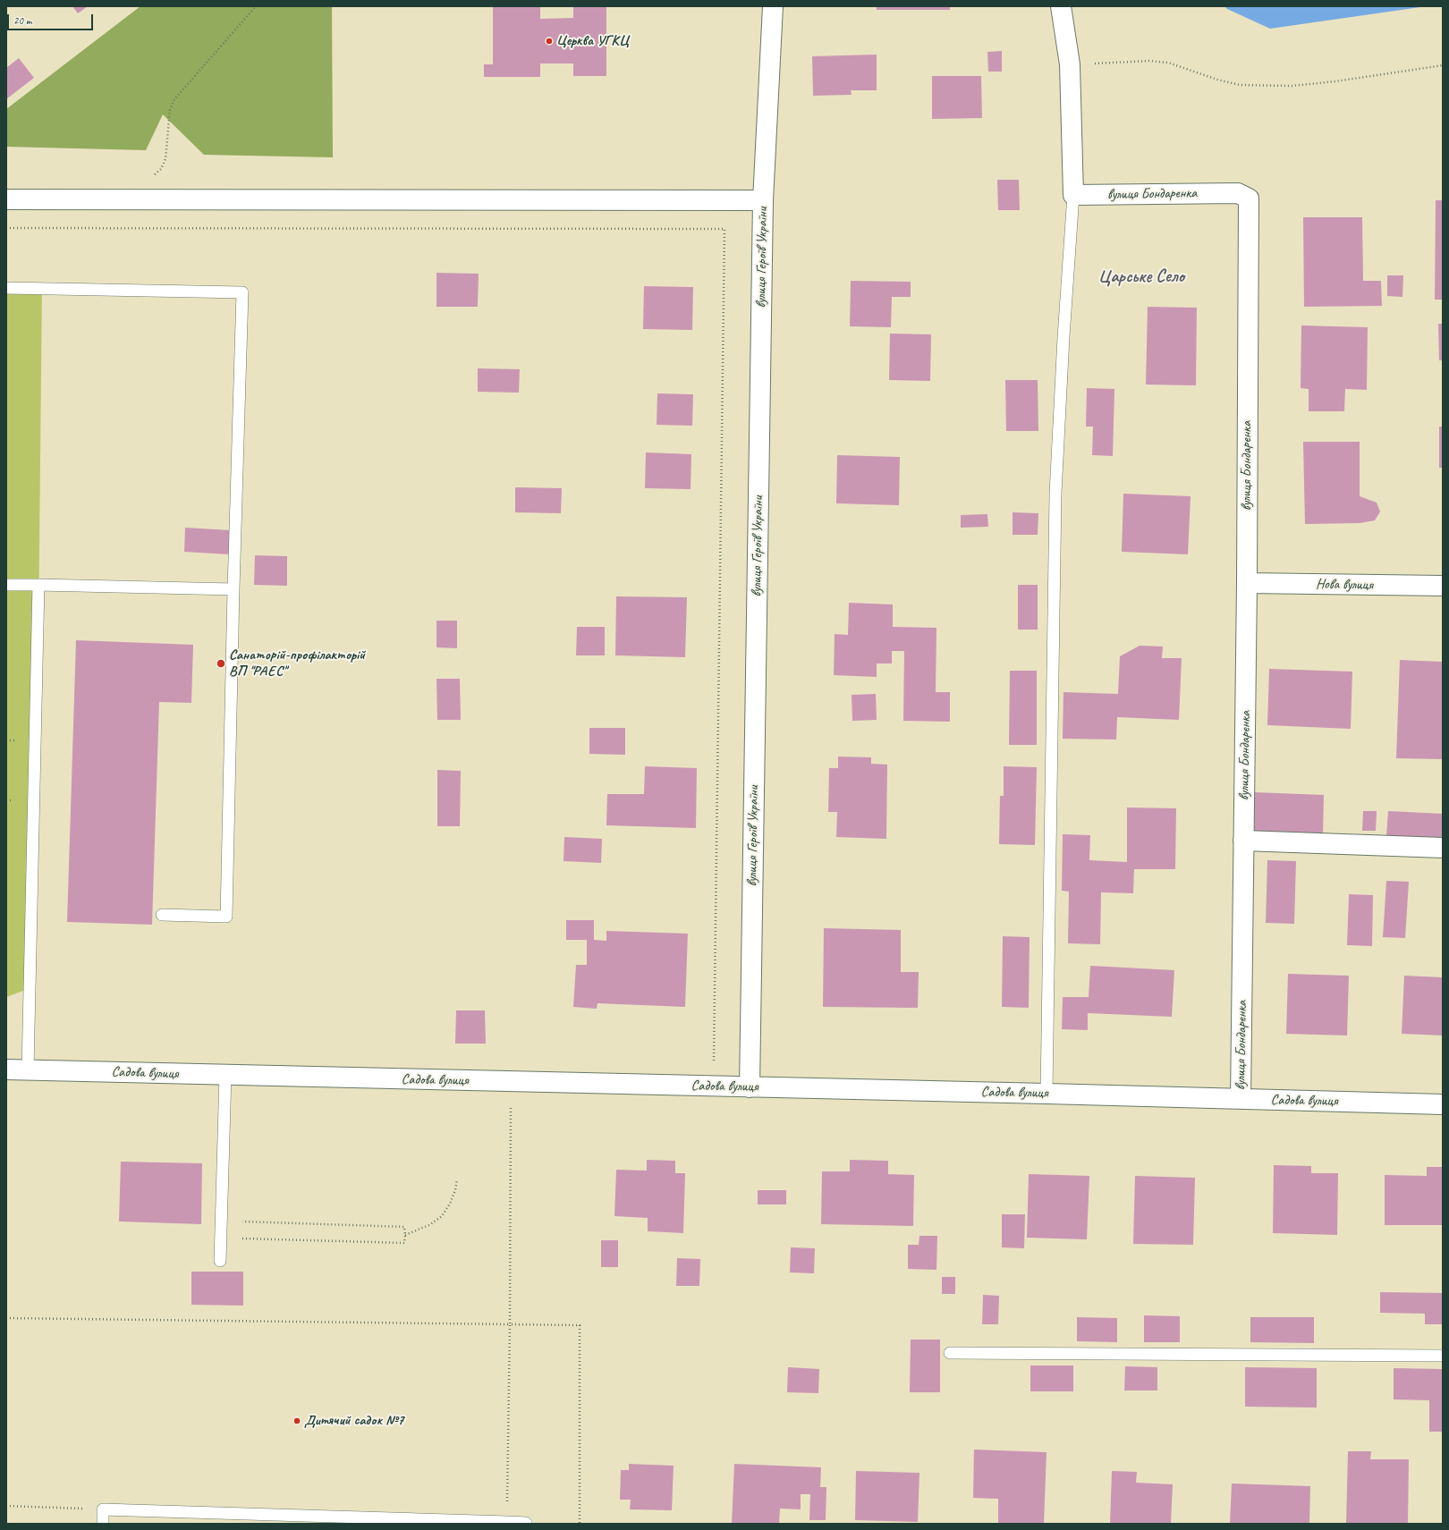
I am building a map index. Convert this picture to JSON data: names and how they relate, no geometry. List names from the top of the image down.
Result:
{
  "streets": {
    "street": [
      "вулиця Бондаренка",
      "вулиця Героїв України",
      "Нова вулиця",
      "Садова вулиця"
    ]
  },
  "crossings": [
    ["вулиця Бондаренка", "Нова вулиця"],
    ["вулиця Бондаренка", "Садова вулиця"],
    ["вулиця Героїв України", "Садова вулиця"]
  ],
  "districts": ["Царське Село"],
  "places": ["Церква УГКЦ", "Санаторій-профілакторій ВП \"РАЕС\"", "Дитячий садок №7"],
  "scale_bar": "20 m"
}
